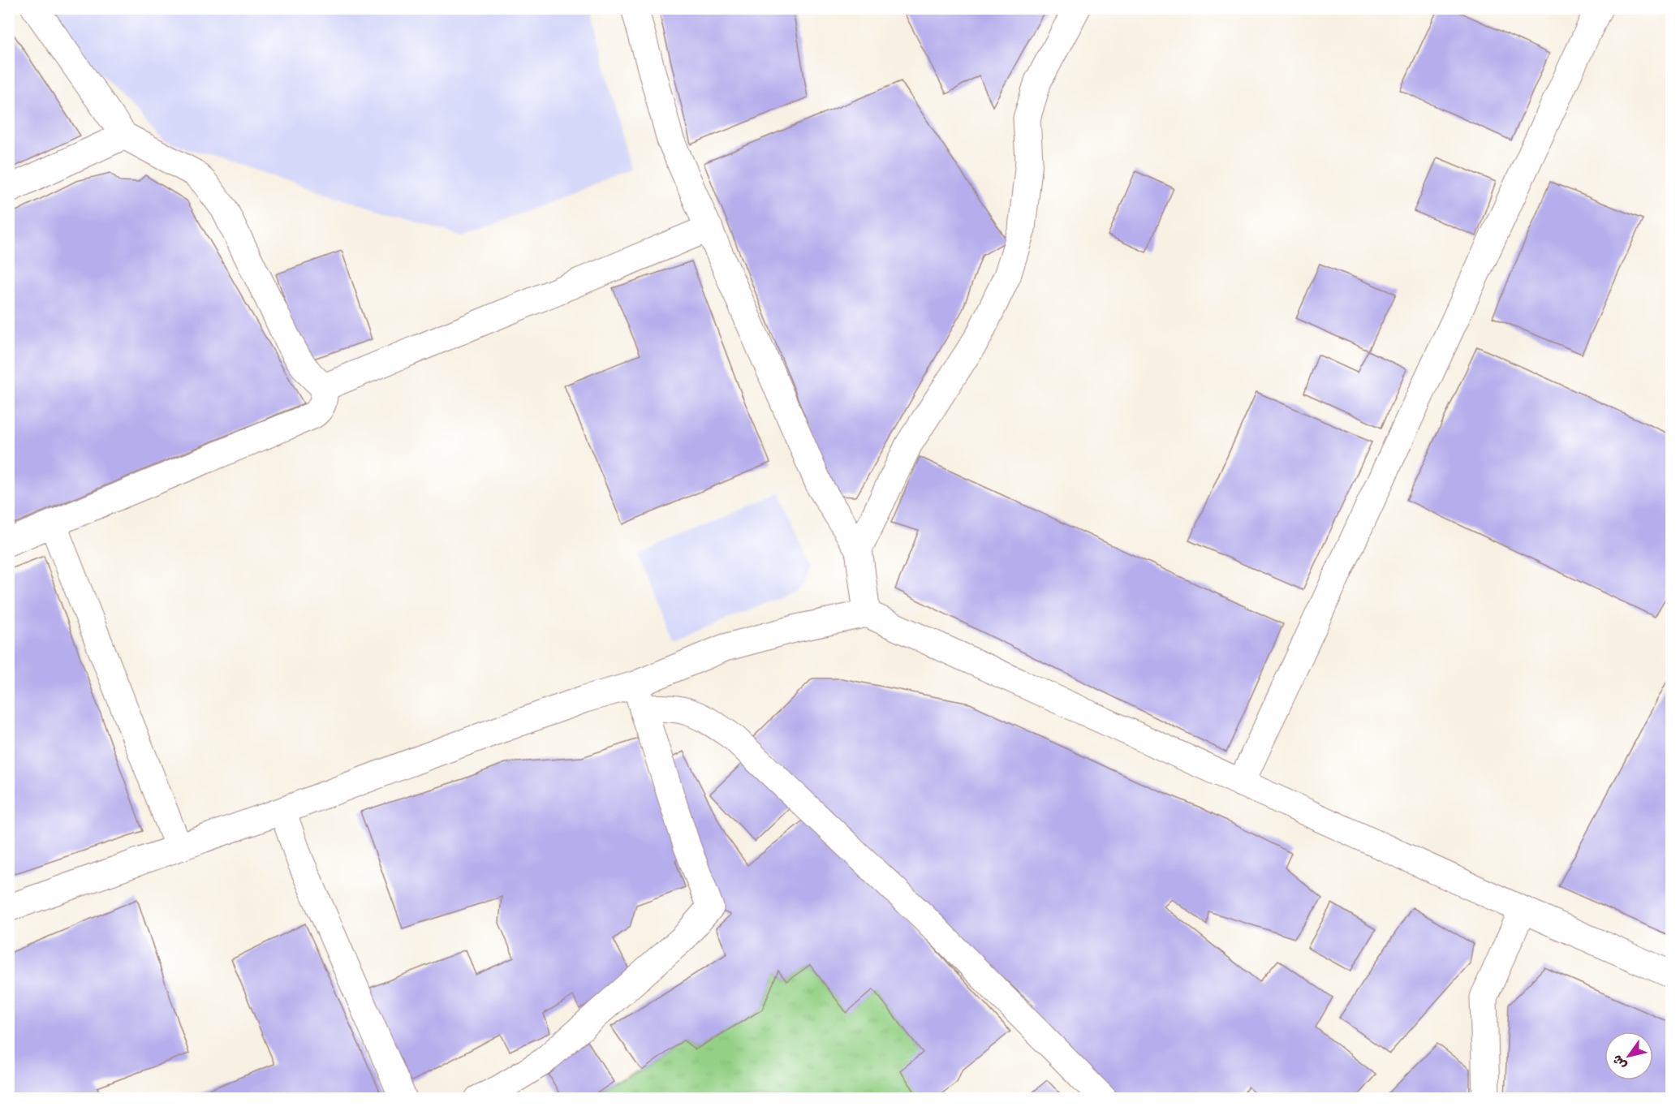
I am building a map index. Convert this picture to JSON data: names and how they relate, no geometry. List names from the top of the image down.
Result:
{
  "north": "bottom left"
}
